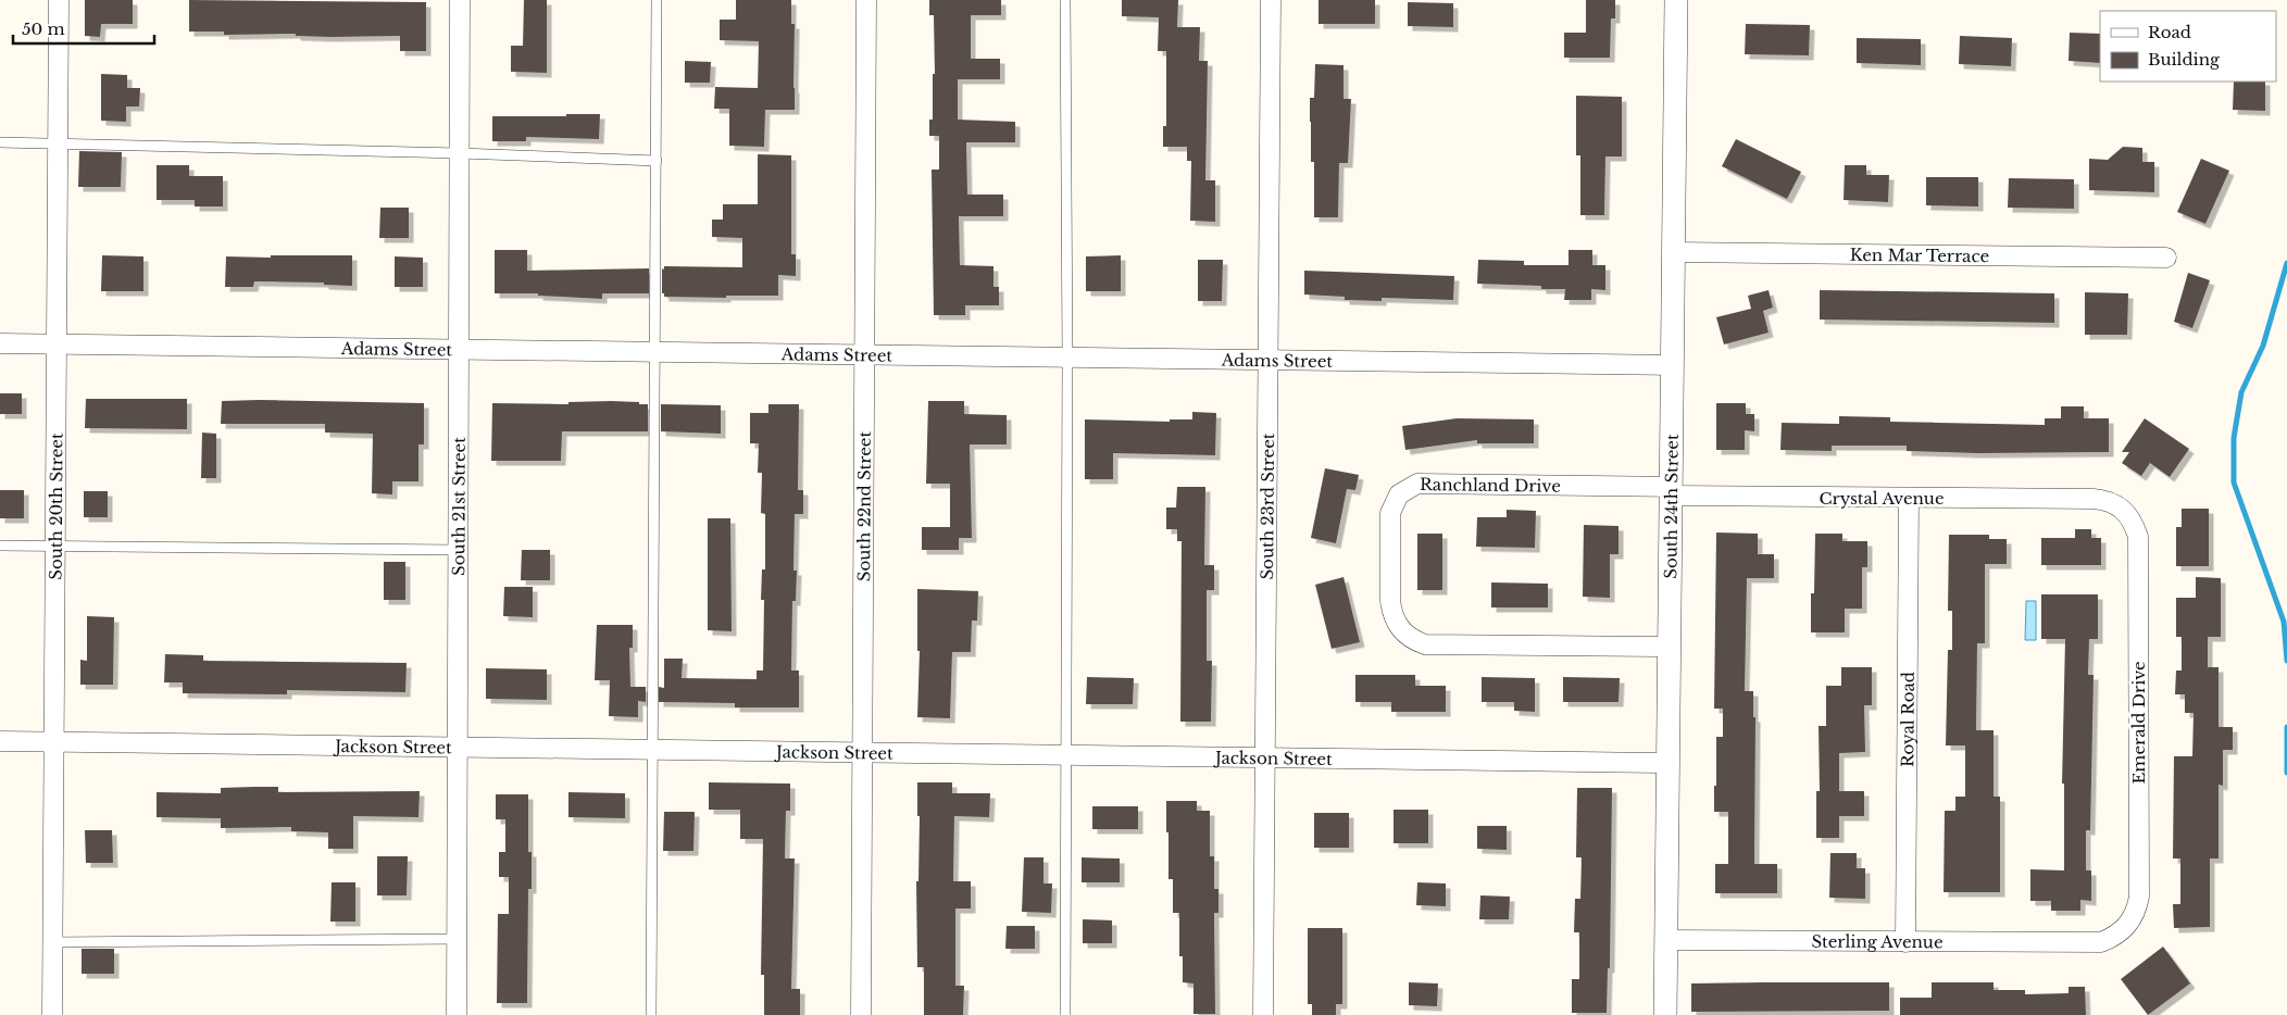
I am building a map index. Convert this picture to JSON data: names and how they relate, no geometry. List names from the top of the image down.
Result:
{
  "streets": {
    "street": [
      "Ken Mar Terrace",
      "Adams Street",
      "Ranchland Drive",
      "Crystal Avenue",
      "South 20th Street",
      "South 21st Street",
      "South 22nd Street",
      "South 23rd Street",
      "South 24th Street",
      "Royal Road",
      "Emerald Drive",
      "Jackson Street",
      "Sterling Avenue"
    ]
  },
  "crossings": [
    ["Ken Mar Terrace", "South 24th Street"],
    ["Adams Street", "South 20th Street"],
    ["Adams Street", "South 21st Street"],
    ["Adams Street", "South 22nd Street"],
    ["Adams Street", "South 23rd Street"],
    ["Adams Street", "South 24th Street"],
    ["Ranchland Drive", "Crystal Avenue"],
    ["Ranchland Drive", "South 24th Street"],
    ["Crystal Avenue", "South 24th Street"],
    ["Crystal Avenue", "Royal Road"],
    ["Crystal Avenue", "Emerald Drive"],
    ["South 20th Street", "Jackson Street"],
    ["South 21st Street", "Jackson Street"],
    ["South 22nd Street", "Jackson Street"],
    ["South 23rd Street", "Jackson Street"],
    ["South 24th Street", "Jackson Street"],
    ["South 24th Street", "Sterling Avenue"],
    ["Royal Road", "Sterling Avenue"],
    ["Emerald Drive", "Sterling Avenue"]
  ],
  "legend": ["Road", "Building"],
  "scale_bar": "50 m"
}
